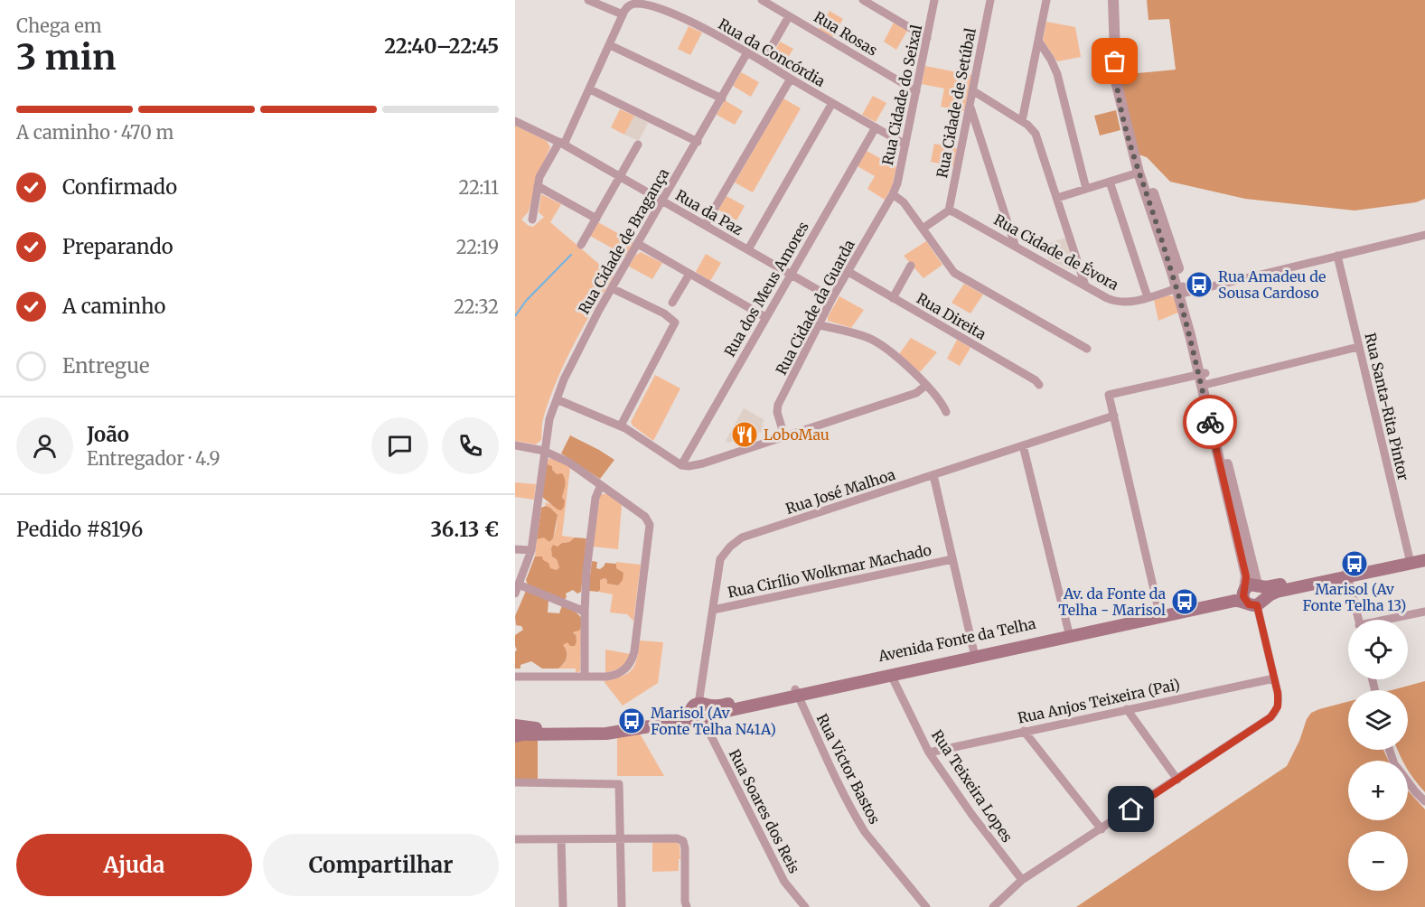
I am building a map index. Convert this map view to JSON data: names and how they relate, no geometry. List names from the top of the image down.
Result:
{
  "streets": {
    "main road": ["Avenida Fonte da Telha"],
    "street": [
      "Rua Rosas",
      "Rua da Concórdia",
      "Rua Cidade do Seixal",
      "Rua Cidade de Setúbal",
      "Rua da Paz",
      "Rua Cidade de Bragança",
      "Rua Cidade de Évora",
      "Rua dos Meus Amores",
      "Rua Cidade da Guarda",
      "Rua Direita",
      "Rua Santa-Rita Pintor",
      "Rua José Malhoa",
      "Rua Cirílio Wolkmar Machado",
      "Rua Anjos Teixeira (Pai)",
      "Rua Victor Bastos",
      "Rua Teixeira Lopes",
      "Rua Soares dos Reis"
    ]
  },
  "crossings": [
    ["Rua Rosas", "Rua Cidade do Seixal"],
    ["Rua da Concórdia", "Rua Cidade do Seixal"],
    ["Rua da Concórdia", "Rua Cidade de Bragança"],
    ["Rua da Concórdia", "Rua dos Meus Amores"],
    ["Rua Cidade do Seixal", "Rua Cidade da Guarda"],
    ["Rua Cidade de Setúbal", "Rua Cidade de Évora"],
    ["Rua da Paz", "Rua Cidade de Bragança"],
    ["Rua da Paz", "Rua dos Meus Amores"],
    ["Rua da Paz", "Rua Cidade da Guarda"],
    ["Rua Cidade de Évora", "Rua Santa-Rita Pintor"],
    ["Rua Cidade da Guarda", "Rua Direita"],
    ["Rua Santa-Rita Pintor", "Avenida Fonte da Telha"],
    ["Rua José Malhoa", "Rua Cirílio Wolkmar Machado"],
    ["Rua José Malhoa", "Avenida Fonte da Telha"],
    ["Rua José Malhoa", "Rua Soares dos Reis"],
    ["Avenida Fonte da Telha", "Rua Victor Bastos"],
    ["Avenida Fonte da Telha", "Rua Teixeira Lopes"],
    ["Avenida Fonte da Telha", "Rua Soares dos Reis"],
    ["Rua Anjos Teixeira (Pai)", "Rua Teixeira Lopes"]
  ],
  "places": {
    "bus stop": [
      "Rua Amadeu de Sousa Cardoso",
      "Marisol (Av Fonte Telha 13)",
      "Av. da Fonte da Telha - Marisol",
      "Marisol (Av Fonte Telha N41A)"
    ],
    "restaurant": ["LoboMau"]
  },
  "page": {
    "heading": ["3 min", "Chega em", "22:40–22:45"],
    "panel": [
      "João",
      "Entregador · 4.9",
      "Pedido #8196",
      "36.13 €"
    ],
    "bar": "A caminho · 470 m",
    "list": [
      ["Confirmado", "22:11"],
      ["Preparando", "22:19"],
      ["A caminho", "22:32"],
      "Entregue"
    ],
    "map_buttons": ["+", "−"],
    "buttons": ["Ajuda", "Compartilhar"]
  }
}
